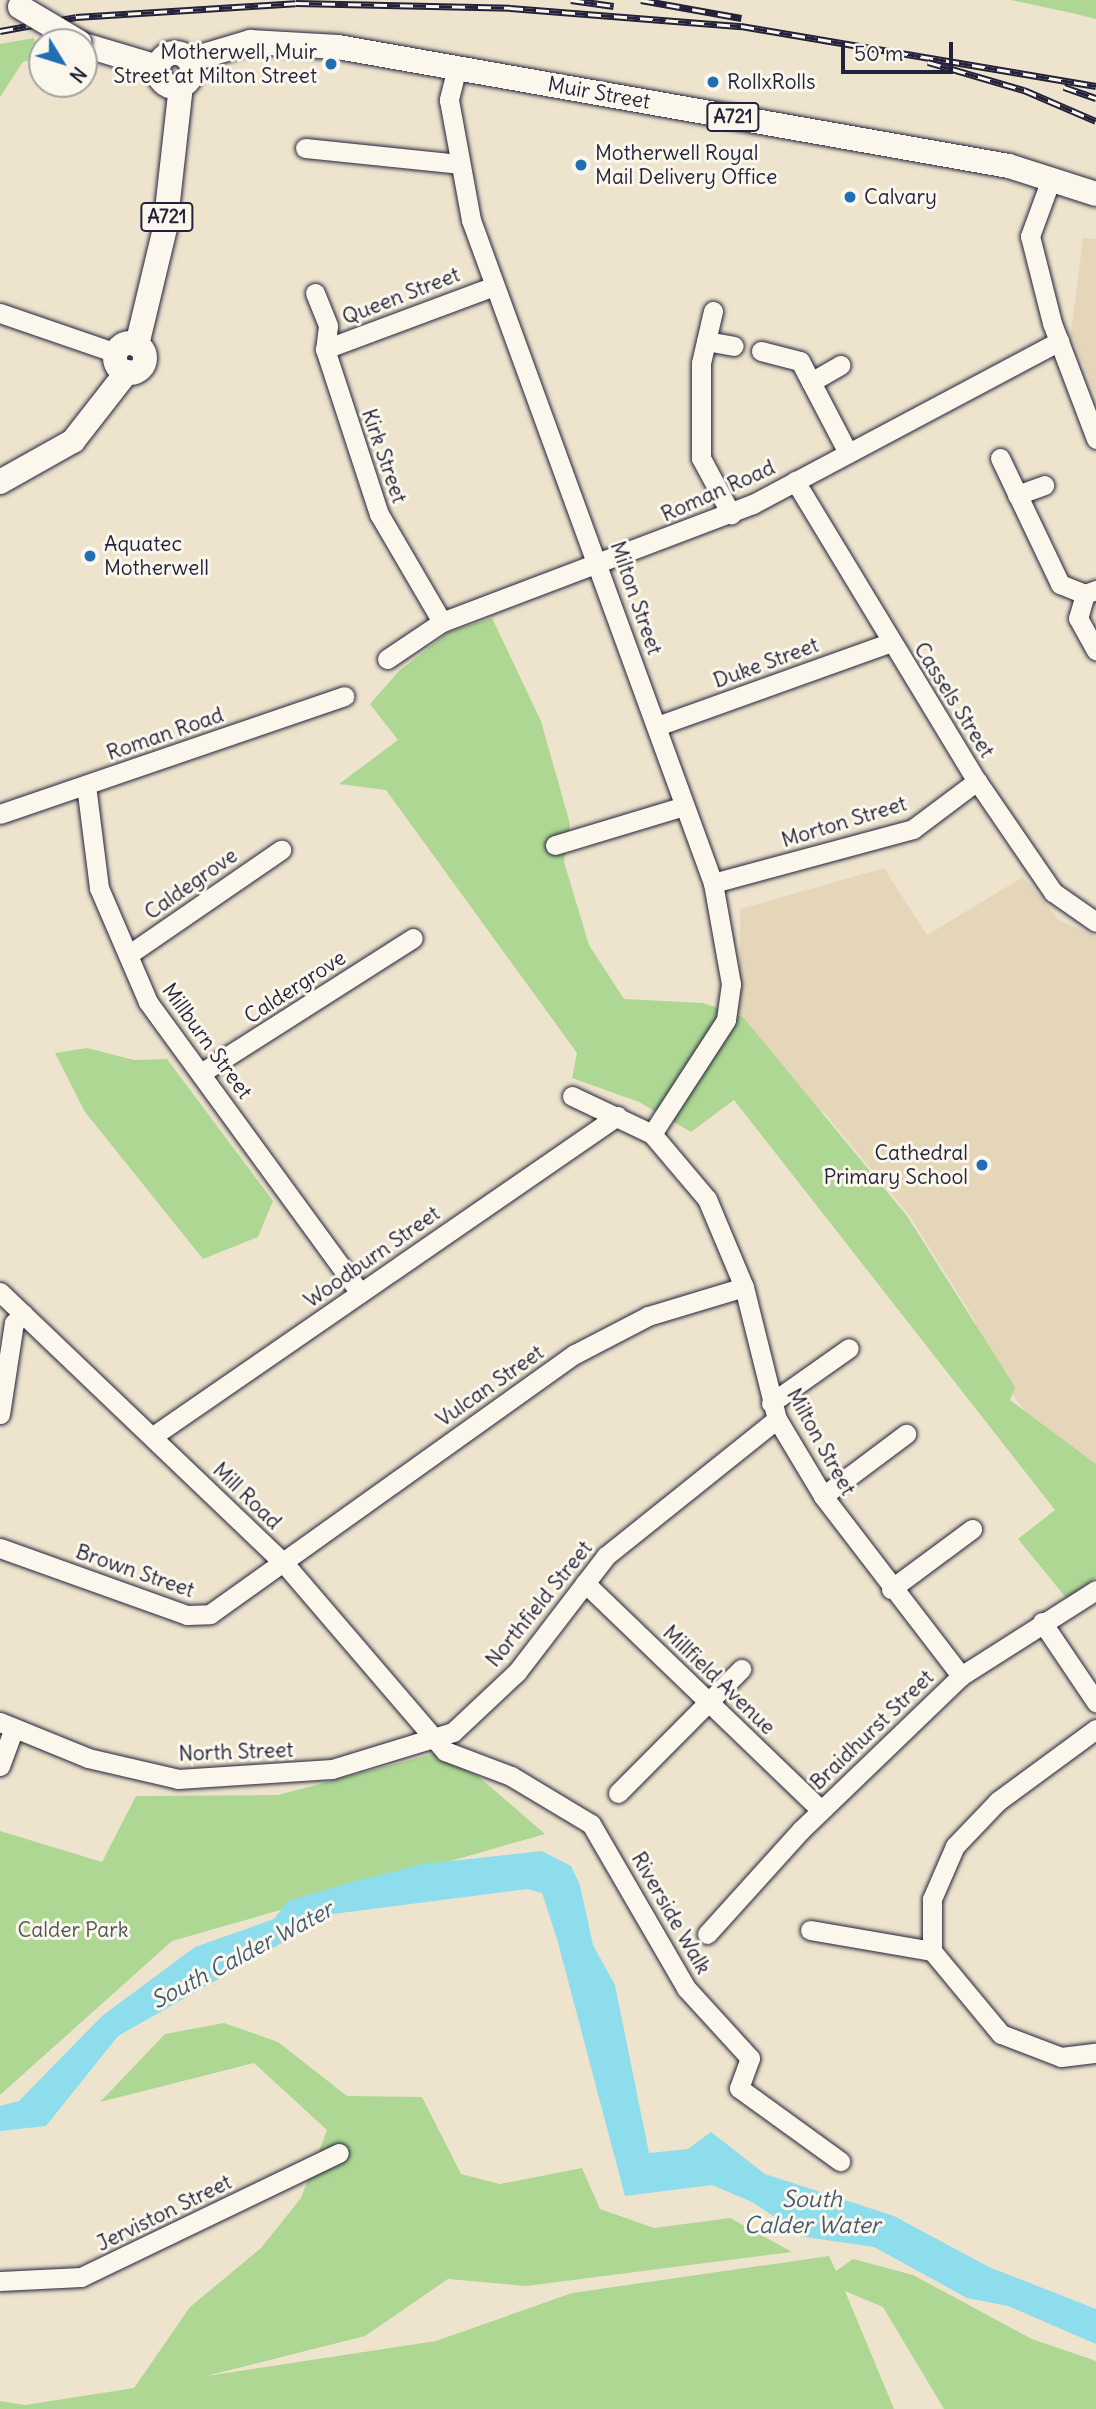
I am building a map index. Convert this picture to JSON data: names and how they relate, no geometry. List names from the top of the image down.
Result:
{
  "streets": {
    "main road": ["Muir Street", "A721"],
    "street": [
      "Queen Street",
      "Kirk Street",
      "Roman Road",
      "Milton Street",
      "Duke Street",
      "Cassels Street",
      "Morton Street",
      "Caldegrove",
      "Caldergrove",
      "Millburn Street",
      "Woodburn Street",
      "Vulcan Street",
      "Mill Road",
      "Brown Street",
      "Northfield Street",
      "Millfield Avenue",
      "Braidhurst Street",
      "North Street",
      "Riverside Walk",
      "Jerviston Street"
    ]
  },
  "crossings": [
    ["Muir Street", "A721"],
    ["Muir Street", "Milton Street"],
    ["Queen Street", "Kirk Street"],
    ["Queen Street", "Milton Street"],
    ["Kirk Street", "Roman Road"],
    ["Roman Road", "Milton Street"],
    ["Roman Road", "Cassels Street"],
    ["Roman Road", "Millburn Street"],
    ["Milton Street", "Duke Street"],
    ["Milton Street", "Morton Street"],
    ["Milton Street", "Woodburn Street"],
    ["Milton Street", "Vulcan Street"],
    ["Milton Street", "Northfield Street"],
    ["Milton Street", "Braidhurst Street"],
    ["Duke Street", "Cassels Street"],
    ["Cassels Street", "Morton Street"],
    ["Caldegrove", "Millburn Street"],
    ["Caldergrove", "Millburn Street"],
    ["Millburn Street", "Woodburn Street"],
    ["Woodburn Street", "Mill Road"],
    ["Vulcan Street", "Mill Road"],
    ["Vulcan Street", "Brown Street"],
    ["Mill Road", "Brown Street"],
    ["Mill Road", "Northfield Street"],
    ["Mill Road", "North Street"],
    ["Mill Road", "Riverside Walk"],
    ["Northfield Street", "Millfield Avenue"],
    ["Northfield Street", "North Street"],
    ["Northfield Street", "Riverside Walk"],
    ["Millfield Avenue", "Braidhurst Street"],
    ["North Street", "Riverside Walk"]
  ],
  "water": ["South Calder Water"],
  "parks": ["Calder Park"],
  "places": [
    "Motherwell, Muir Street at Milton Street",
    "RollxRolls",
    "Motherwell Royal Mail Delivery Office",
    "Calvary",
    "Aquatec Motherwell",
    "Cathedral Primary School"
  ],
  "scale_bar": "50 m",
  "north": "bottom right"
}
